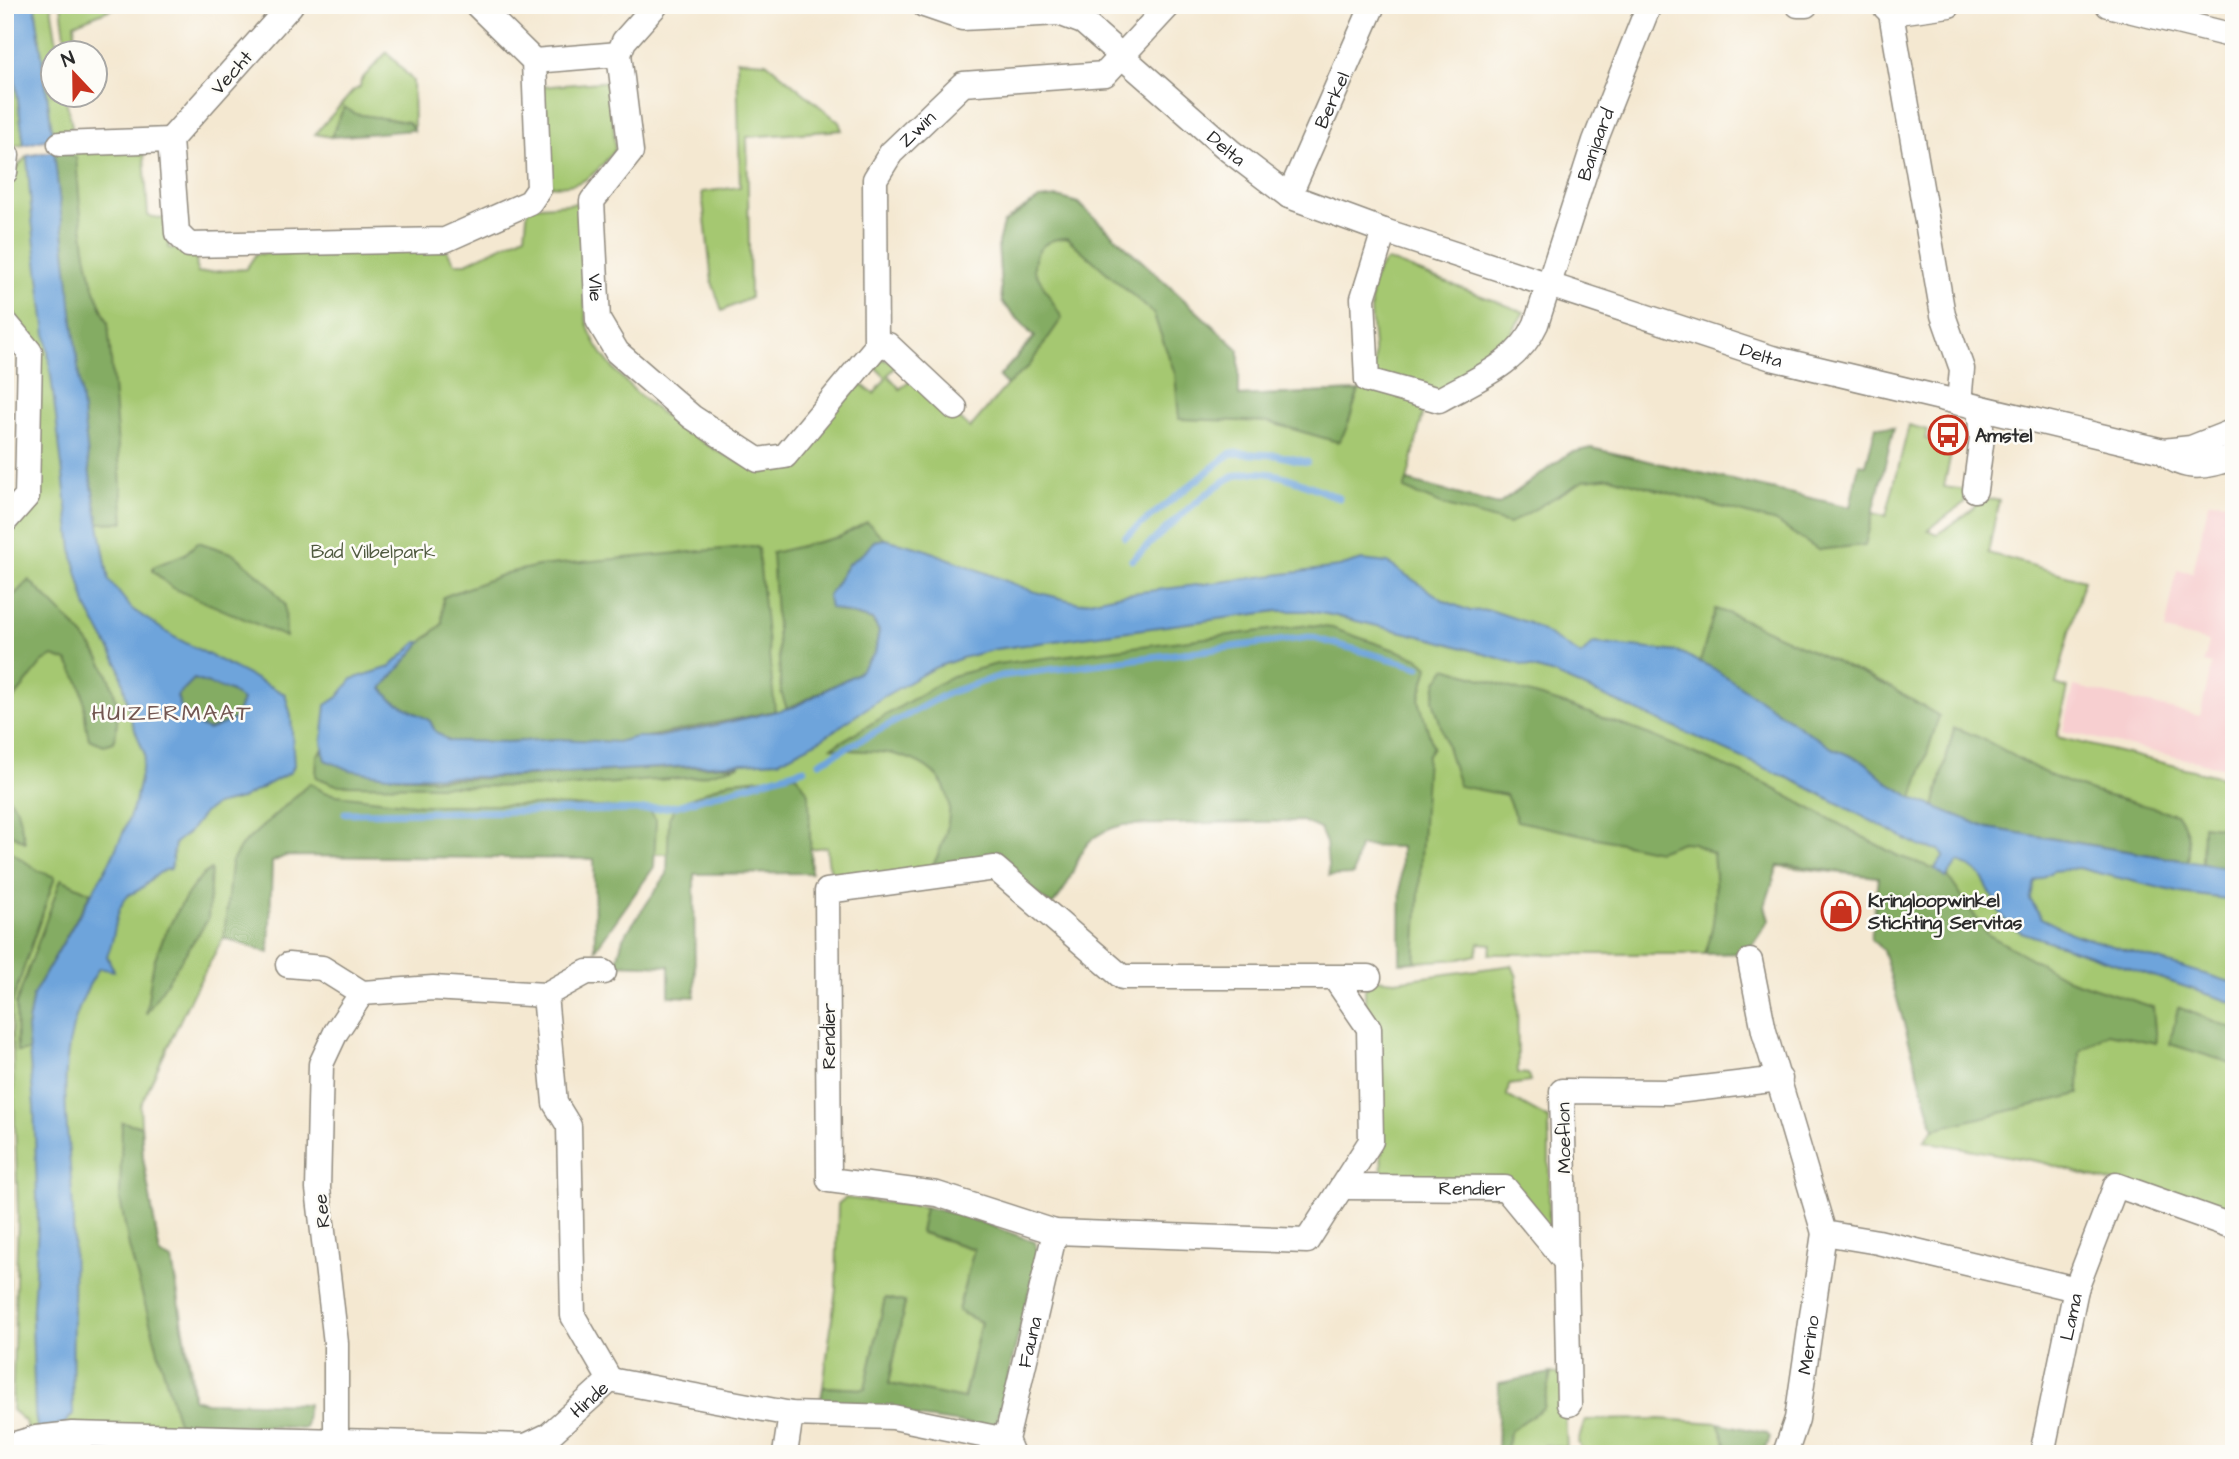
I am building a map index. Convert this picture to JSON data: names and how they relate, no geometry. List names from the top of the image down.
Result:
{
  "streets": {
    "street": [
      "Vecht",
      "Berkel",
      "Zwin",
      "Banjaard",
      "Delta",
      "Vlie",
      "Rendier",
      "Moeflon",
      "Ree",
      "Lama",
      "Fauna",
      "Merino",
      "Hinde"
    ]
  },
  "crossings": [
    ["Berkel", "Delta"],
    ["Zwin", "Delta"],
    ["Zwin", "Vlie"],
    ["Banjaard", "Delta"],
    ["Rendier", "Moeflon"],
    ["Rendier", "Fauna"],
    ["Ree", "Hinde"],
    ["Fauna", "Hinde"]
  ],
  "districts": ["HUIZERMAAT"],
  "parks": ["Bad Vilbelpark"],
  "places": {
    "bus stop": ["Amstel"],
    "shop": ["Kringloopwinkel Stichting Servitas"]
  },
  "north": "top"
}
